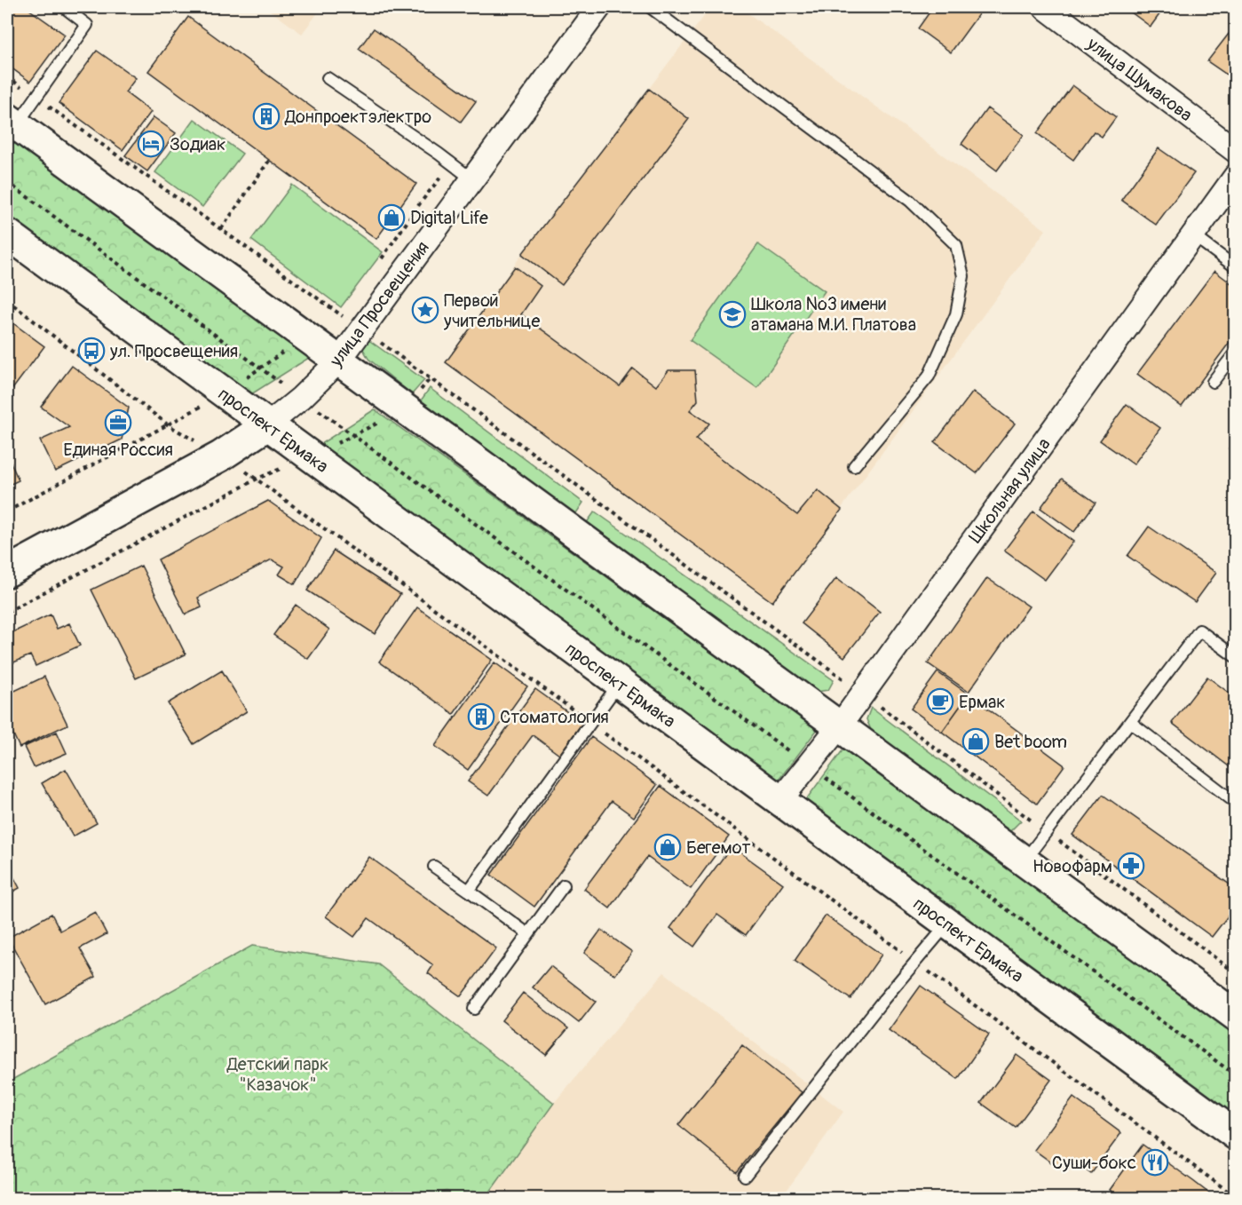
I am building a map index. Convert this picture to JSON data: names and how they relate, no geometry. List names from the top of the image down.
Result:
{
  "streets": {
    "main road": ["улица Просвещения", "проспект Ермака"],
    "street": ["улица Шумакова", "Школьная улица"]
  },
  "crossings": [
    ["улица Просвещения", "проспект Ермака"],
    ["проспект Ермака", "Школьная улица"]
  ],
  "parks": ["Детский парк \"Казачок\""],
  "places": {
    "building": ["Донпроектэлектро", "Стоматология"],
    "hotel": ["Зодиак"],
    "shop": ["Digital Life", "Bet boom", "Бегемот"],
    "place": ["Первой учительнице"],
    "school or university": ["Школа №3 имени атамана М.И. Платова"],
    "bus stop": ["ул. Просвещения"],
    "office": ["Единая Россия"],
    "cafe": ["Ермак"],
    "pharmacy": ["Новофарм"],
    "restaurant": ["Суши-бокс"]
  }
}
